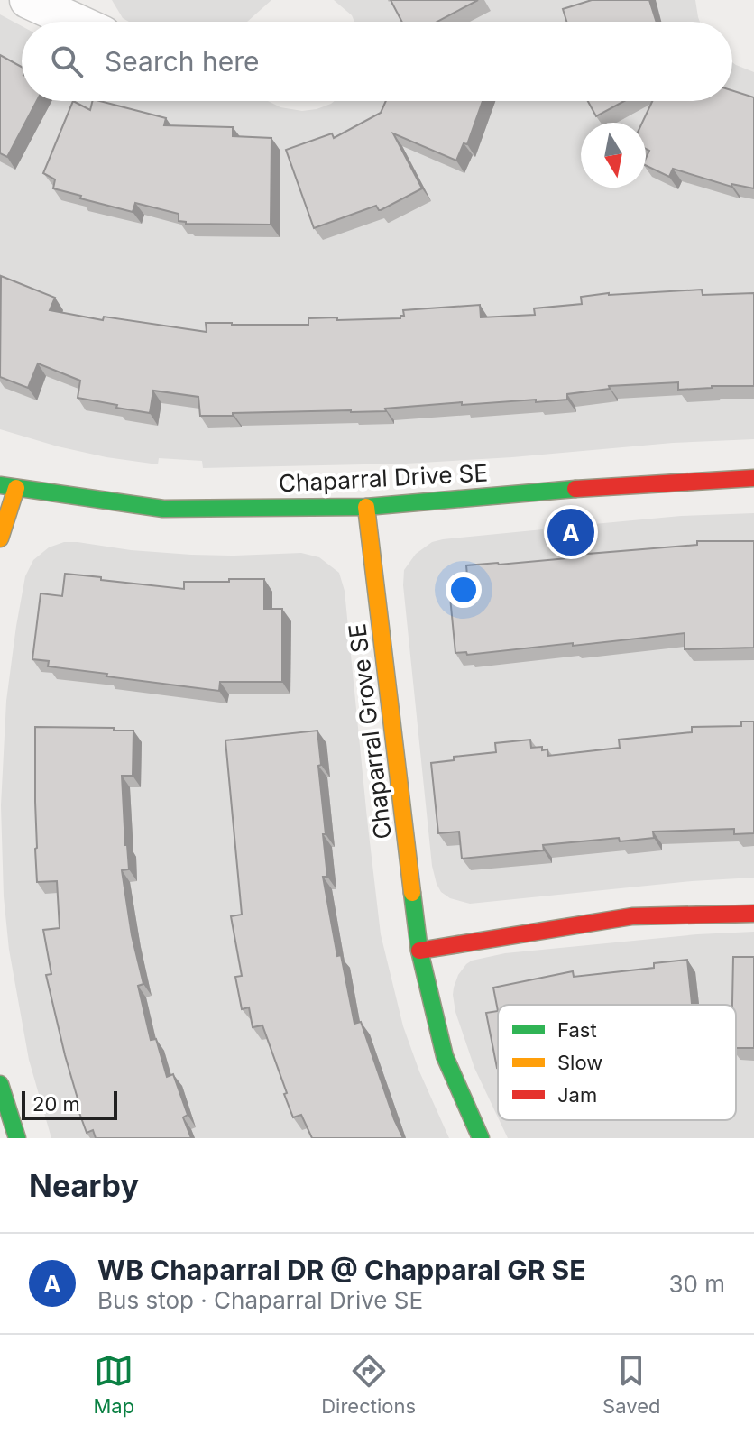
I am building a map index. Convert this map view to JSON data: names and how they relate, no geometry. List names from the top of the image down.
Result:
{
  "streets": {
    "street": ["Chaparral Drive SE", "Chaparral Grove SE"]
  },
  "crossings": [
    ["Chaparral Drive SE", "Chaparral Grove SE"]
  ],
  "legend": ["Fast", "Slow", "Jam"],
  "scale_bar": "20 m",
  "north": "bottom",
  "page": {
    "search": "Search here",
    "pins": "A",
    "scale": "20 m",
    "heading": "Nearby",
    "list": [
      {
        "mark": "A",
        "name": "WB Chaparral DR @ Chapparal GR SE",
        "note": "Bus stop · Chaparral Drive SE",
        "value": "30 m"
      }
    ],
    "nav": ["Map", "Directions", "Saved"]
  }
}
